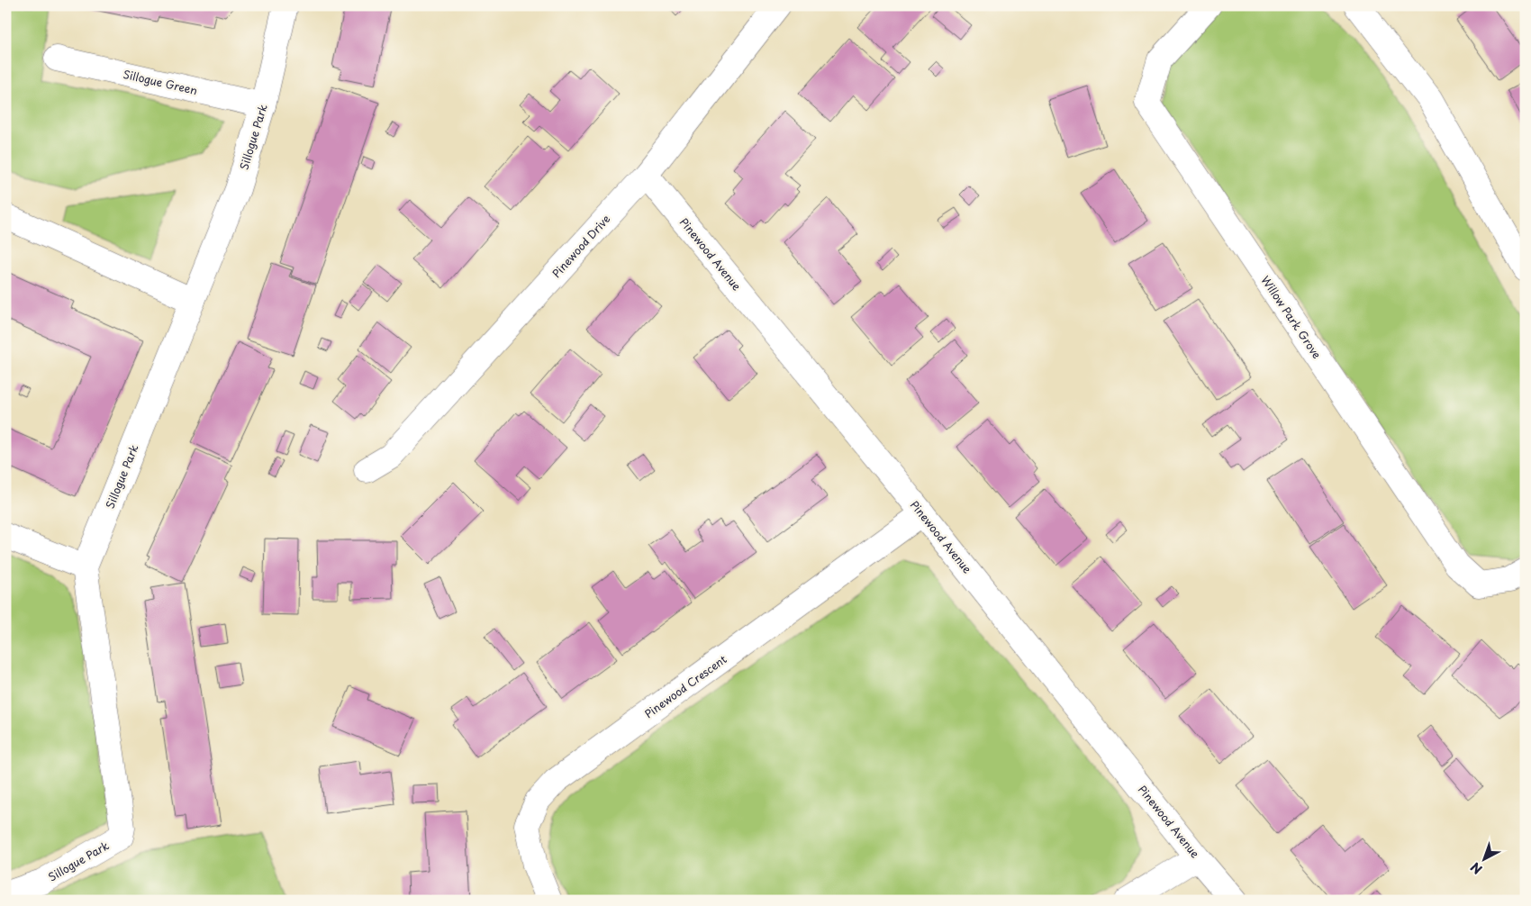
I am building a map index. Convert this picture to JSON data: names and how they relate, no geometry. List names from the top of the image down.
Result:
{
  "streets": {
    "street": [
      "Sillogue Green",
      "Sillogue Park",
      "Pinewood Drive",
      "Pinewood Avenue",
      "Willow Park Grove",
      "Pinewood Crescent"
    ]
  },
  "crossings": [
    ["Sillogue Green", "Sillogue Park"],
    ["Pinewood Drive", "Pinewood Avenue"],
    ["Pinewood Avenue", "Pinewood Crescent"]
  ],
  "north": "bottom left"
}
